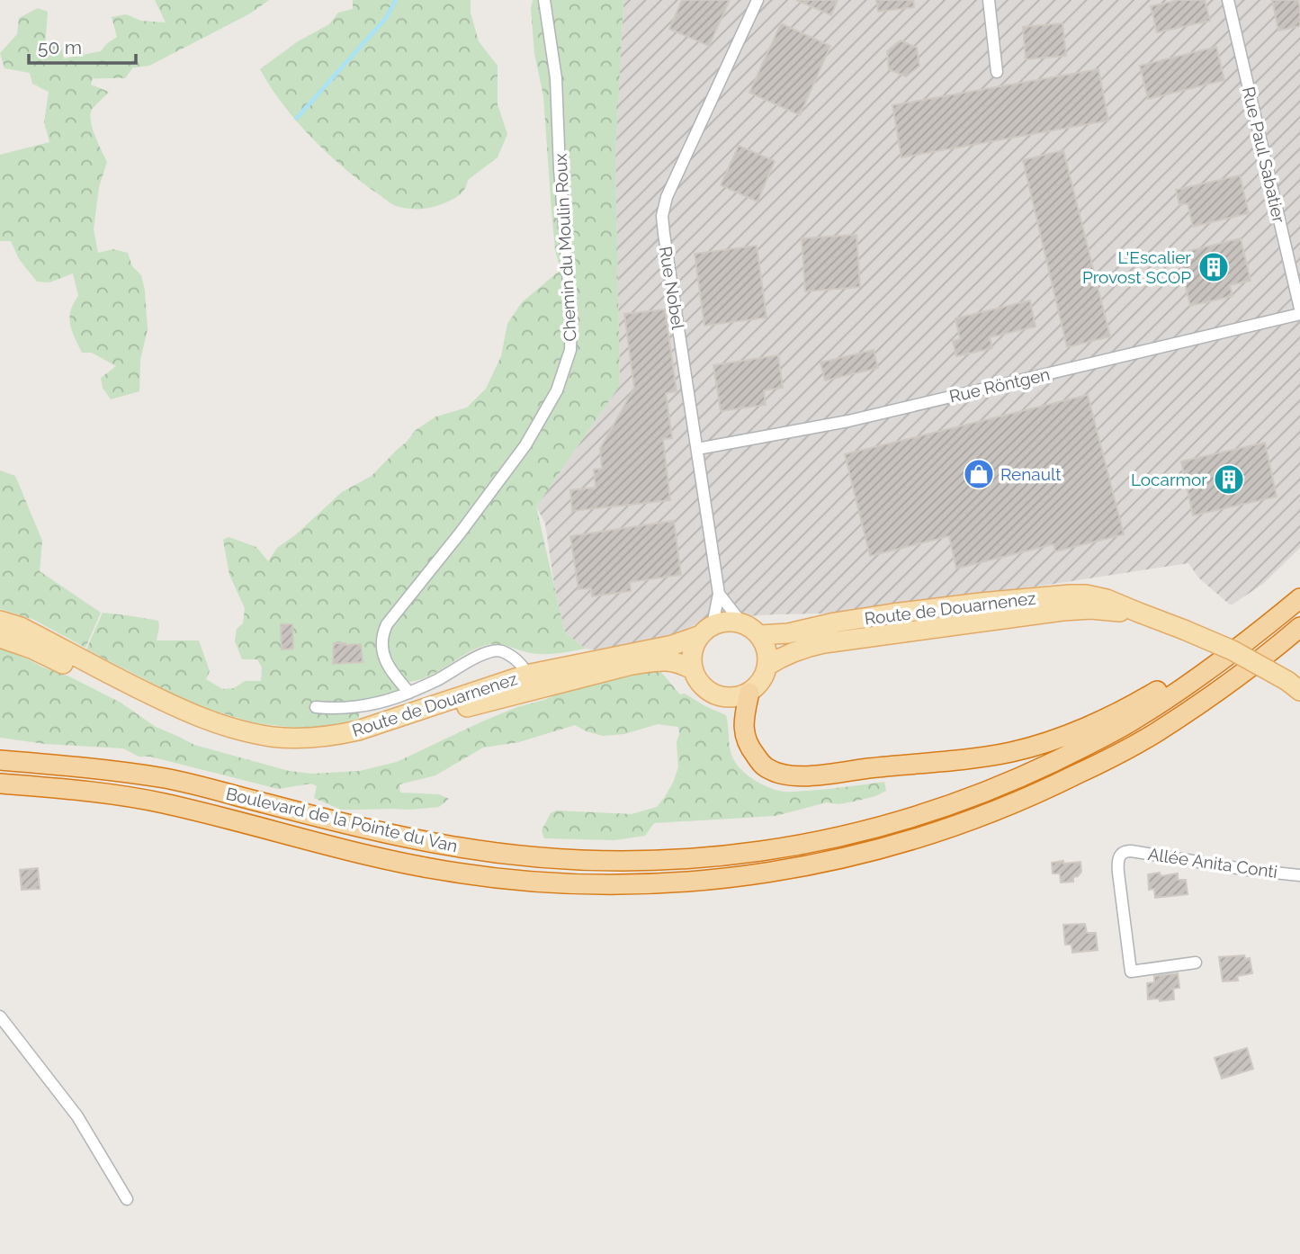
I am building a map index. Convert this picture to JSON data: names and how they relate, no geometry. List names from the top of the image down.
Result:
{
  "streets": {
    "highway": ["Boulevard de la Pointe du Van"],
    "main road": ["Route de Douarnenez"],
    "street": [
      "Rue Paul Sabatier",
      "Chemin du Moulin Roux",
      "Rue Nobel",
      "Rue Röntgen",
      "Allée Anita Conti"
    ]
  },
  "crossings": [
    ["Rue Nobel", "Rue Röntgen"],
    ["Rue Nobel", "Route de Douarnenez"]
  ],
  "places": {
    "building": ["L'Escalier Provost SCOP", "Locarmor"],
    "shop": ["Renault"]
  },
  "scale_bar": "50 m"
}
